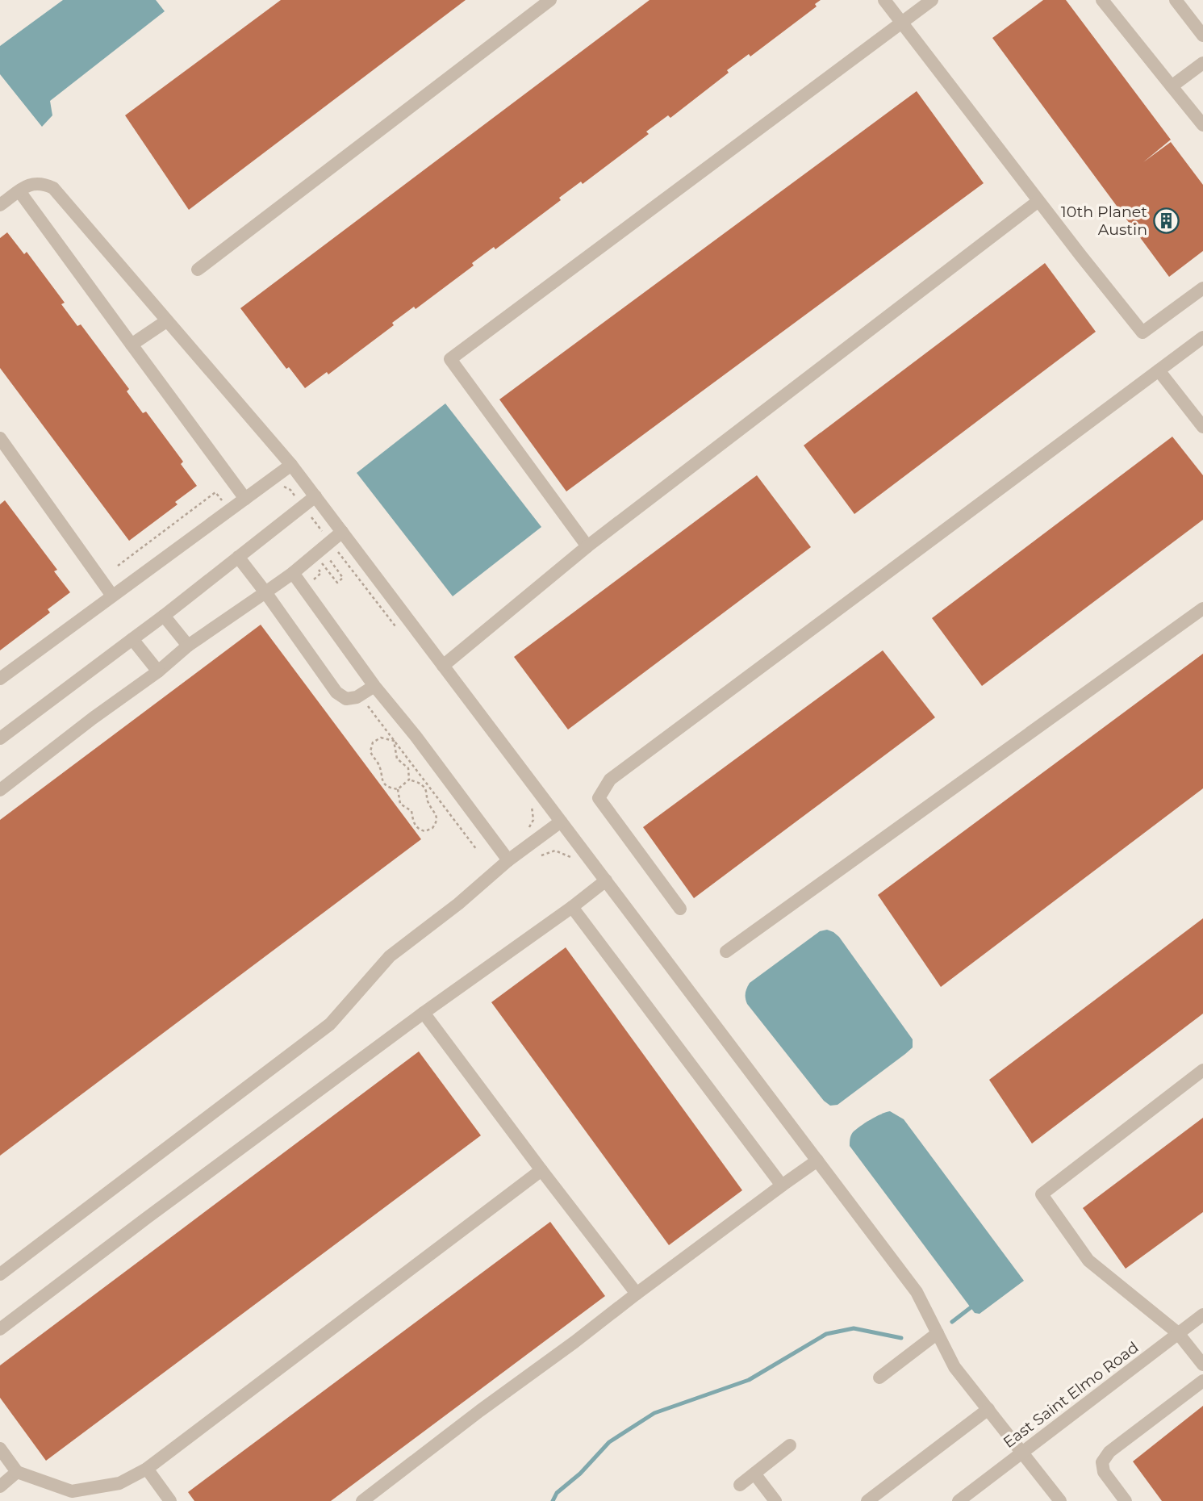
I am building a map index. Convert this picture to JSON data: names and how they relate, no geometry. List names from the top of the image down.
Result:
{
  "streets": {
    "street": ["East Saint Elmo Road"]
  },
  "places": {
    "building": ["10th Planet Austin"]
  }
}
